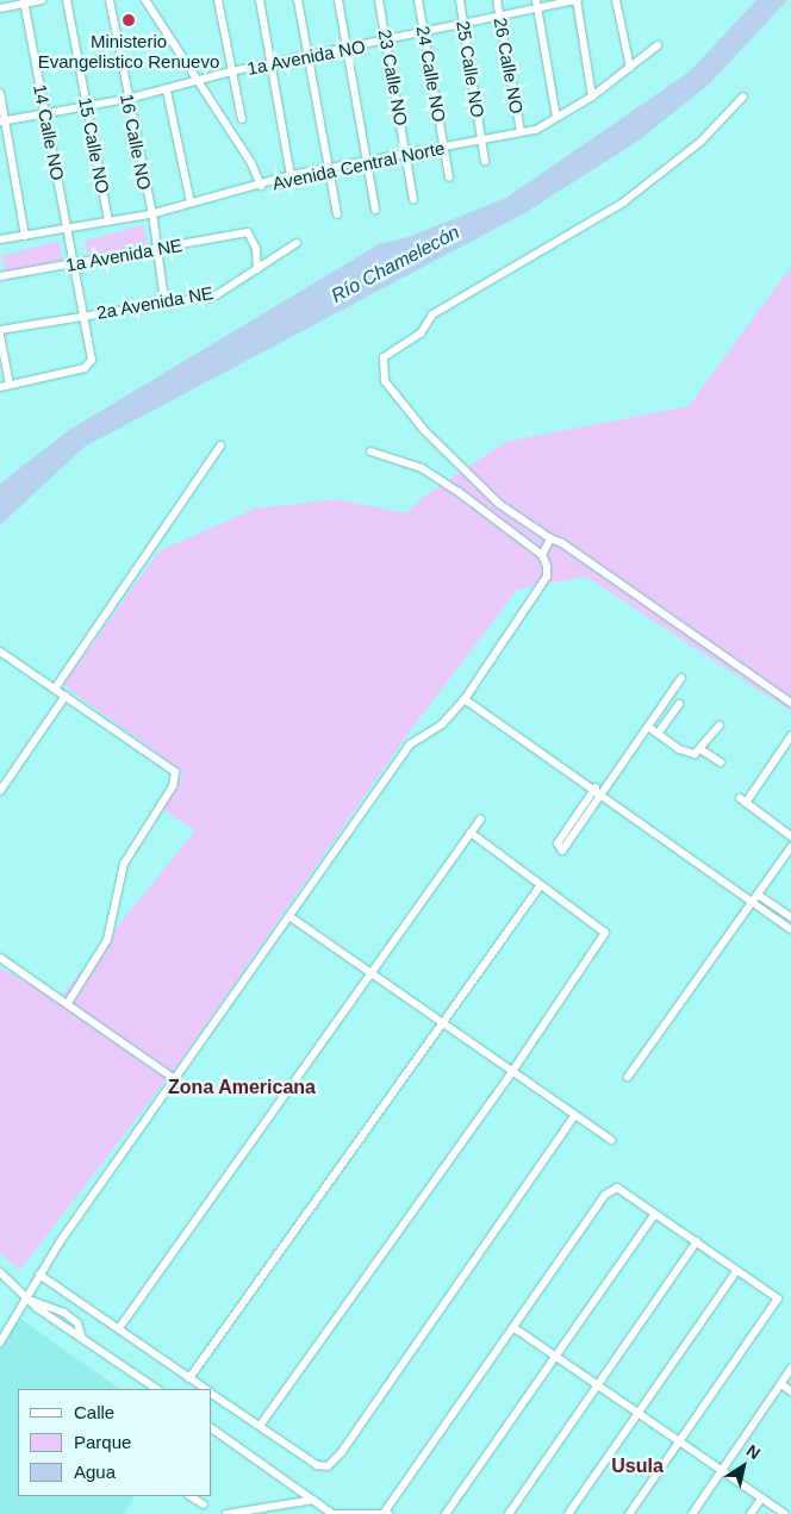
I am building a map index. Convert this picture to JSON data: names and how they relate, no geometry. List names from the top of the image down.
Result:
{
  "streets": {
    "street": [
      "1a Avenida NO",
      "26 Calle NO",
      "25 Calle NO",
      "24 Calle NO",
      "23 Calle NO",
      "14 Calle NO",
      "16 Calle NO",
      "15 Calle NO",
      "Avenida Central Norte",
      "1a Avenida NE",
      "2a Avenida NE"
    ]
  },
  "crossings": [
    ["1a Avenida NO", "26 Calle NO"],
    ["1a Avenida NO", "25 Calle NO"],
    ["1a Avenida NO", "24 Calle NO"],
    ["1a Avenida NO", "23 Calle NO"],
    ["1a Avenida NO", "14 Calle NO"],
    ["1a Avenida NO", "16 Calle NO"],
    ["1a Avenida NO", "15 Calle NO"],
    ["26 Calle NO", "Avenida Central Norte"],
    ["25 Calle NO", "Avenida Central Norte"],
    ["24 Calle NO", "Avenida Central Norte"],
    ["23 Calle NO", "Avenida Central Norte"],
    ["14 Calle NO", "Avenida Central Norte"],
    ["14 Calle NO", "1a Avenida NE"],
    ["14 Calle NO", "2a Avenida NE"],
    ["16 Calle NO", "Avenida Central Norte"],
    ["16 Calle NO", "1a Avenida NE"],
    ["16 Calle NO", "2a Avenida NE"],
    ["15 Calle NO", "Avenida Central Norte"],
    ["1a Avenida NE", "2a Avenida NE"]
  ],
  "districts": ["Zona Americana", "Usula"],
  "water": ["Río Chamelecón"],
  "places": ["Ministerio Evangelistico Renuevo"],
  "legend": ["Calle", "Parque", "Agua"],
  "north": "top right"
}
